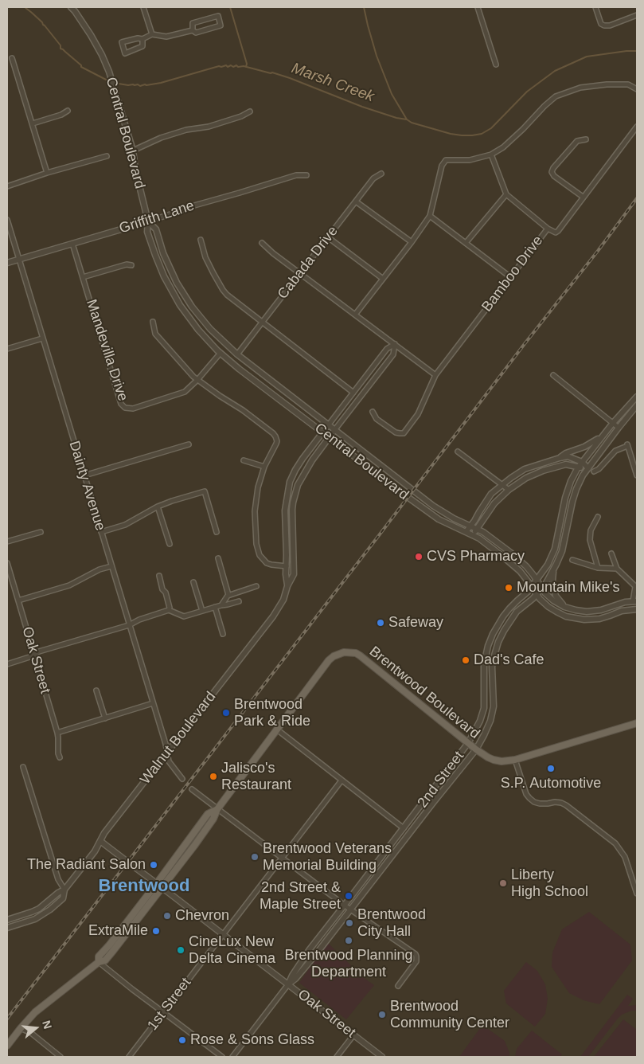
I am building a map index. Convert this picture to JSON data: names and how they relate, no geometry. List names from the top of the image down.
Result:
{
  "streets": {
    "main road": ["Brentwood Boulevard"],
    "street": [
      "Central Boulevard",
      "Griffith Lane",
      "Cabada Drive",
      "Bamboo Drive",
      "Mandevilla Drive",
      "Dainty Avenue",
      "Oak Street",
      "Walnut Boulevard",
      "2nd Street",
      "1st Street"
    ]
  },
  "crossings": [
    ["Central Boulevard", "Griffith Lane"],
    ["Central Boulevard", "Cabada Drive"],
    ["Central Boulevard", "Mandevilla Drive"],
    ["Central Boulevard", "Walnut Boulevard"],
    ["Central Boulevard", "2nd Street"],
    ["Griffith Lane", "Mandevilla Drive"],
    ["Griffith Lane", "Dainty Avenue"],
    ["Dainty Avenue", "Walnut Boulevard"],
    ["Oak Street", "Brentwood Boulevard"],
    ["Oak Street", "Walnut Boulevard"],
    ["Oak Street", "2nd Street"],
    ["Oak Street", "1st Street"],
    ["Brentwood Boulevard", "2nd Street"]
  ],
  "districts": ["Brentwood"],
  "water": ["Marsh Creek"],
  "places": [
    "CVS Pharmacy",
    "Mountain Mike's",
    "Safeway",
    "Dad's Cafe",
    "Brentwood Park & Ride",
    "S.P. Automotive",
    "Jalisco's Restaurant",
    "Brentwood Veterans Memorial Building",
    "The Radiant Salon",
    "Liberty High School",
    "2nd Street & Maple Street",
    "Chevron",
    "Brentwood City Hall",
    "ExtraMile",
    "Brentwood Planning Department",
    "CineLux New Delta Cinema",
    "Brentwood Community Center",
    "Rose & Sons Glass"
  ],
  "north": "right"
}
